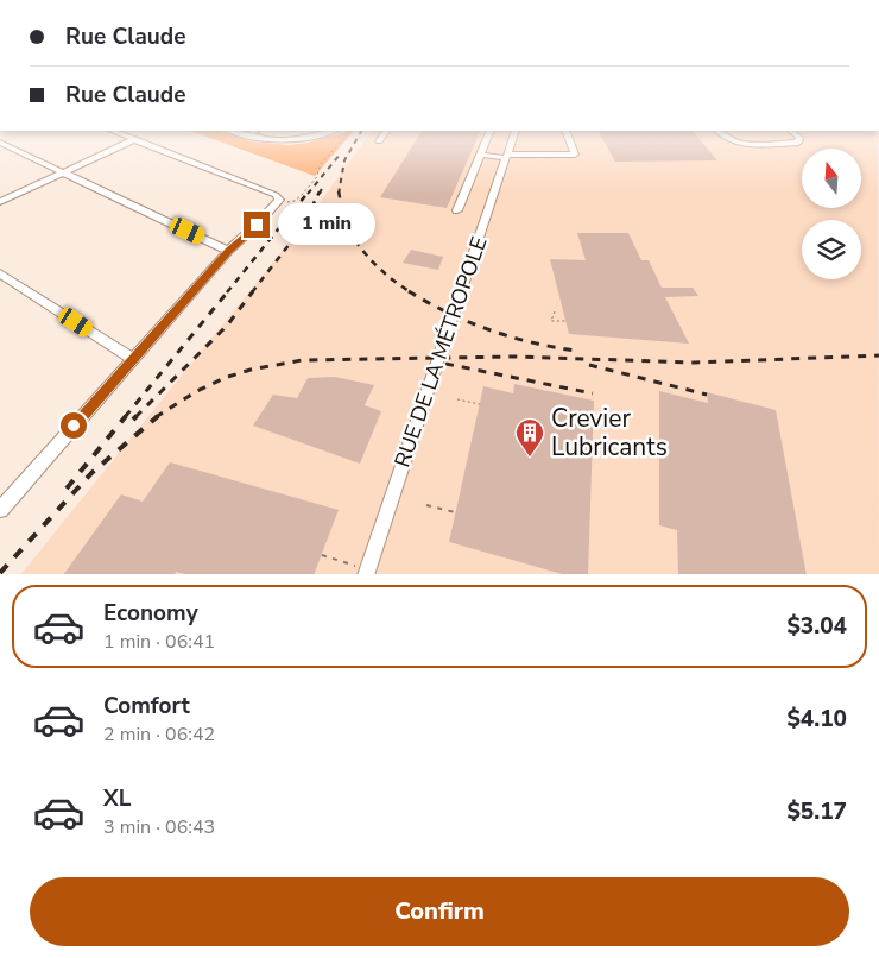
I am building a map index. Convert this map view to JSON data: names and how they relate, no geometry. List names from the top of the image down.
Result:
{
  "streets": {
    "street": ["RUE DE LA MÉTROPOLE"]
  },
  "places": {
    "building": ["Crevier Lubricants"]
  },
  "north": "top",
  "page": {
    "banner": ["Rue Claude", "Rue Claude"],
    "bubble": "1 min",
    "list": [
      {
        "name": "Economy",
        "note": "1 min · 06:41",
        "value": "$3.04"
      },
      {
        "name": "Comfort",
        "note": "2 min · 06:42",
        "value": "$4.10"
      },
      {
        "name": "XL",
        "note": "3 min · 06:43",
        "value": "$5.17"
      }
    ],
    "buttons": "Confirm"
  }
}
